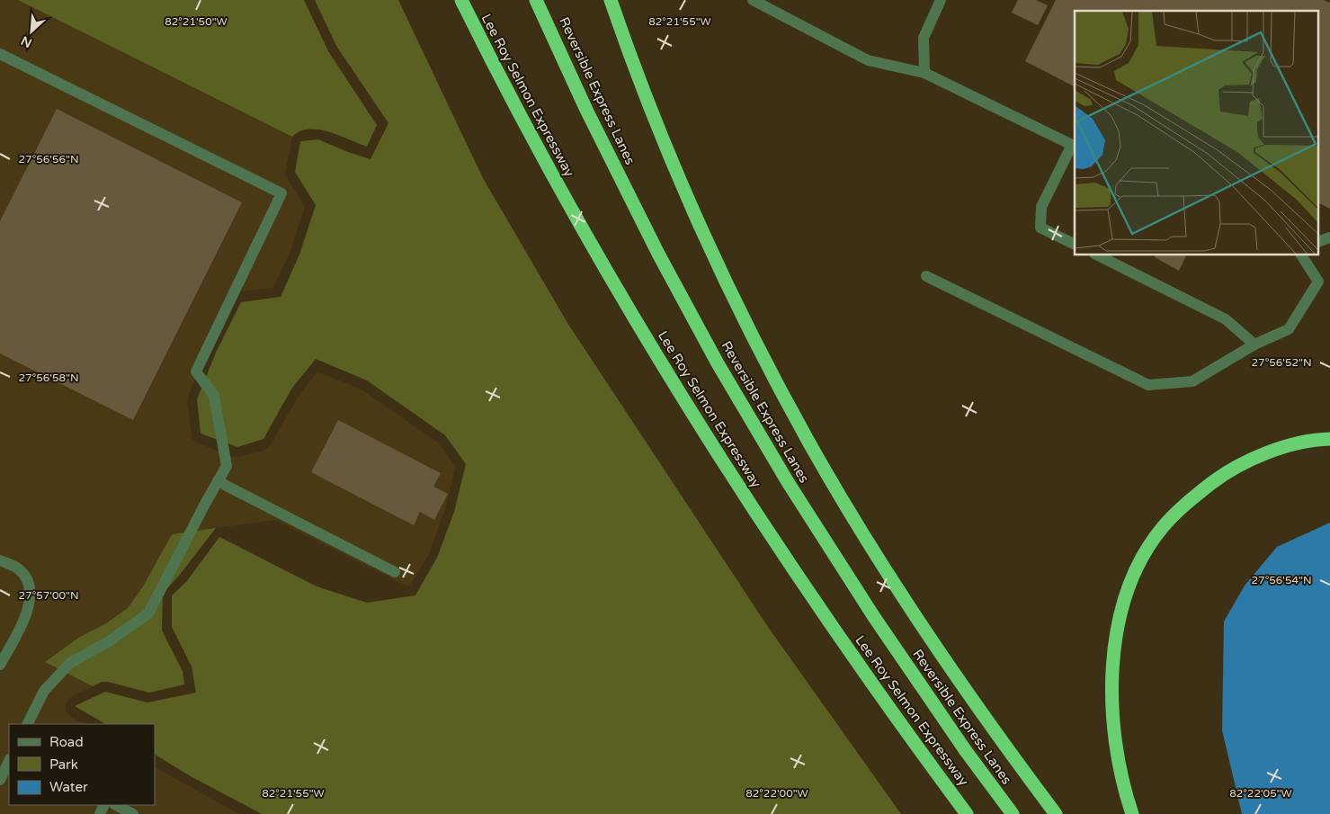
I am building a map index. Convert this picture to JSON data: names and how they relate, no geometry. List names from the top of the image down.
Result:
{
  "streets": {
    "highway": ["Reversible Express Lanes", "Lee Roy Selmon Expressway"]
  },
  "legend": ["Road", "Park", "Water"],
  "north": "bottom left",
  "coordinates": [
    "82°21'50\"W",
    "82°21'55\"W",
    "27°56'56\"N",
    "27°56'52\"N",
    "27°56'58\"N",
    "27°56'54\"N",
    "27°57'00\"N",
    "82°22'00\"W",
    "82°22'05\"W"
  ]
}
